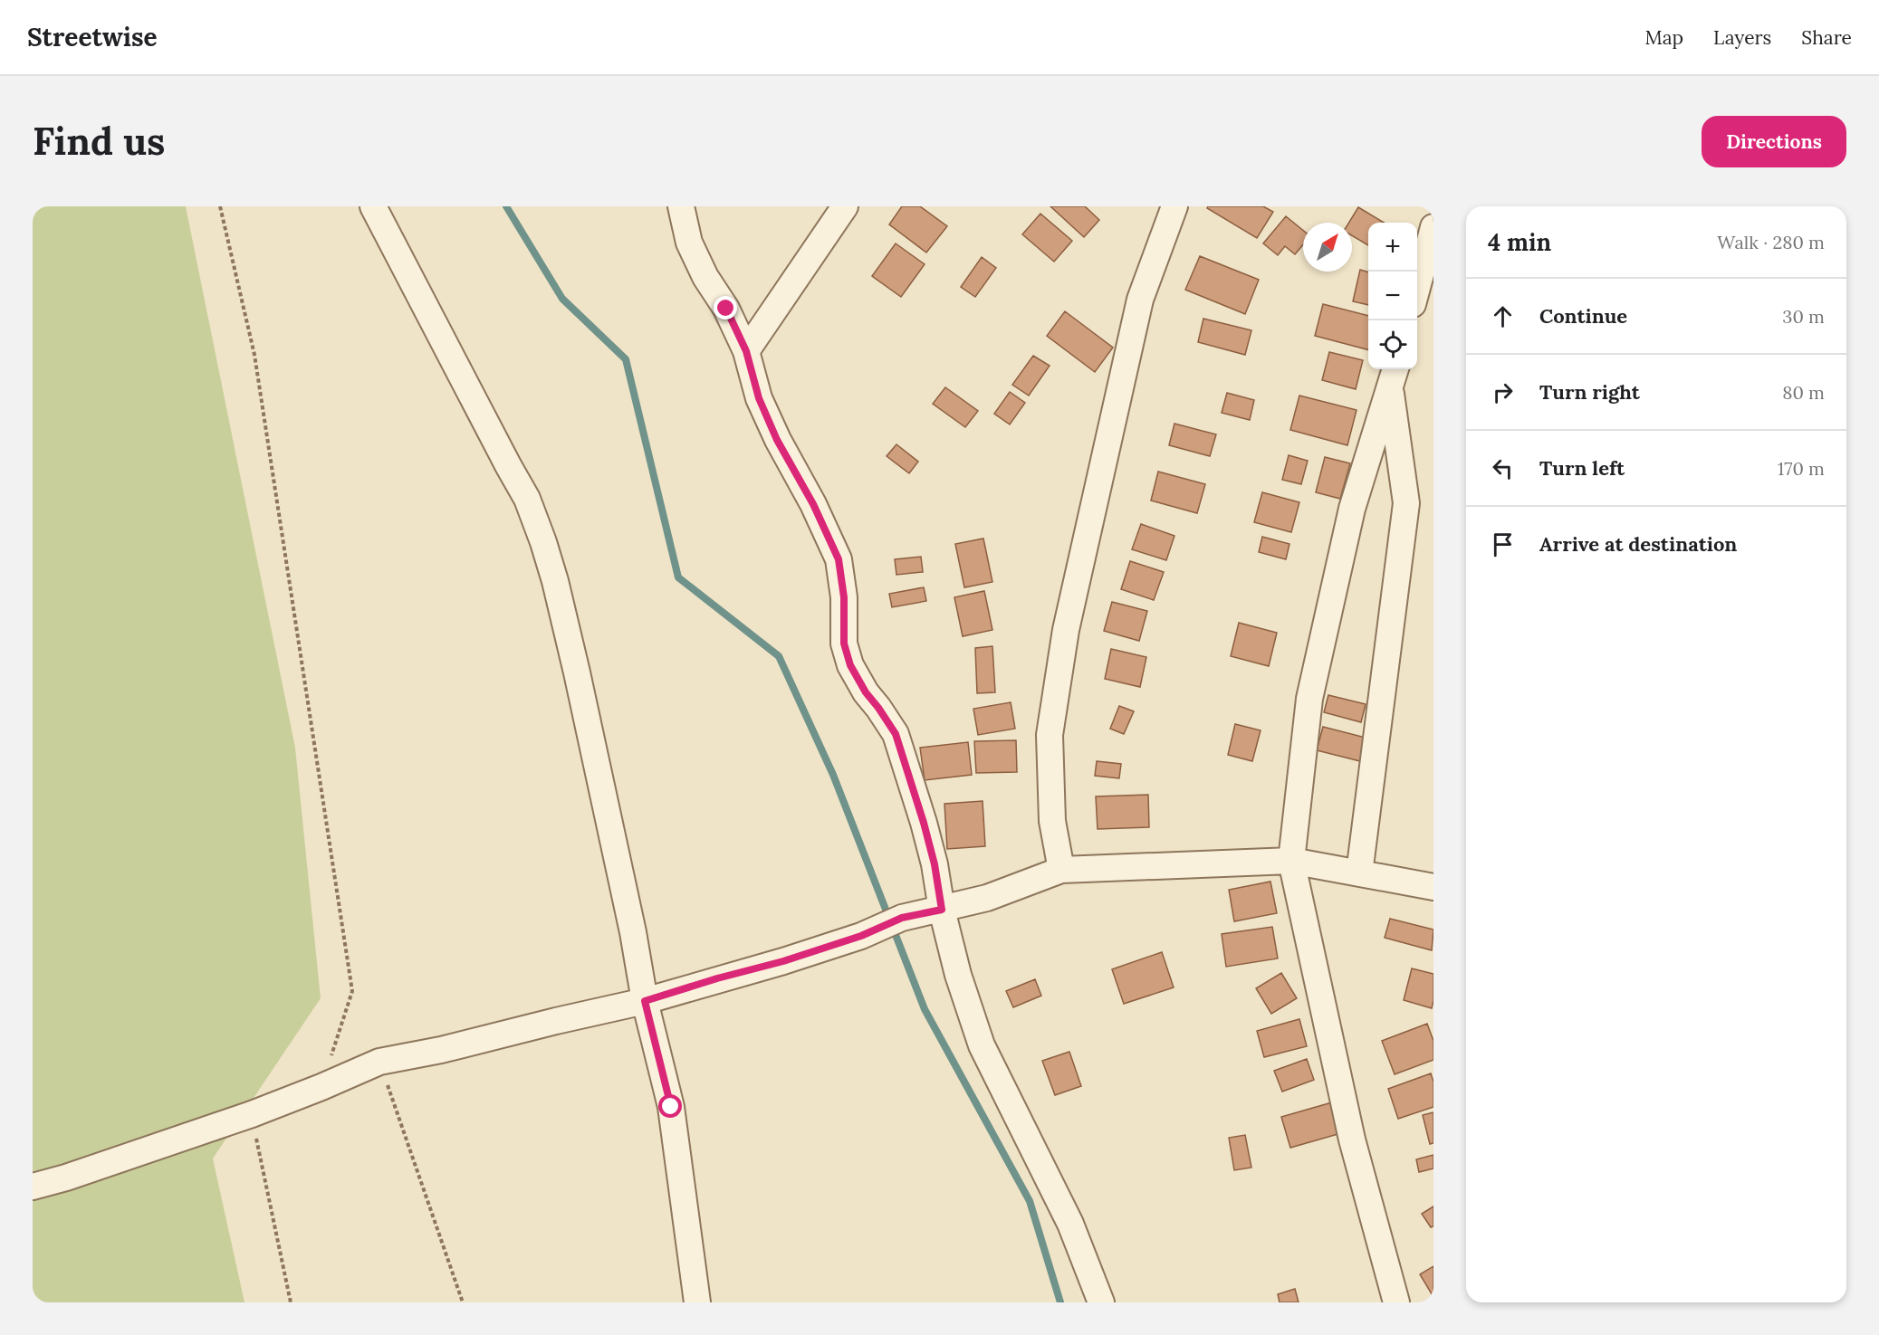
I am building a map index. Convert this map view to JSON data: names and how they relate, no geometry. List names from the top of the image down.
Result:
{
  "north": "top right",
  "page": {
    "header": "Streetwise",
    "nav": ["Map", "Layers", "Share"],
    "buttons": "Directions",
    "title": "Find us",
    "heading": ["4 min", "Walk · 280 m"],
    "map_buttons": ["+", "−"],
    "list": [
      ["Continue", "30 m"],
      ["Turn right", "80 m"],
      ["Turn left", "170 m"],
      "Arrive at destination"
    ]
  }
}
